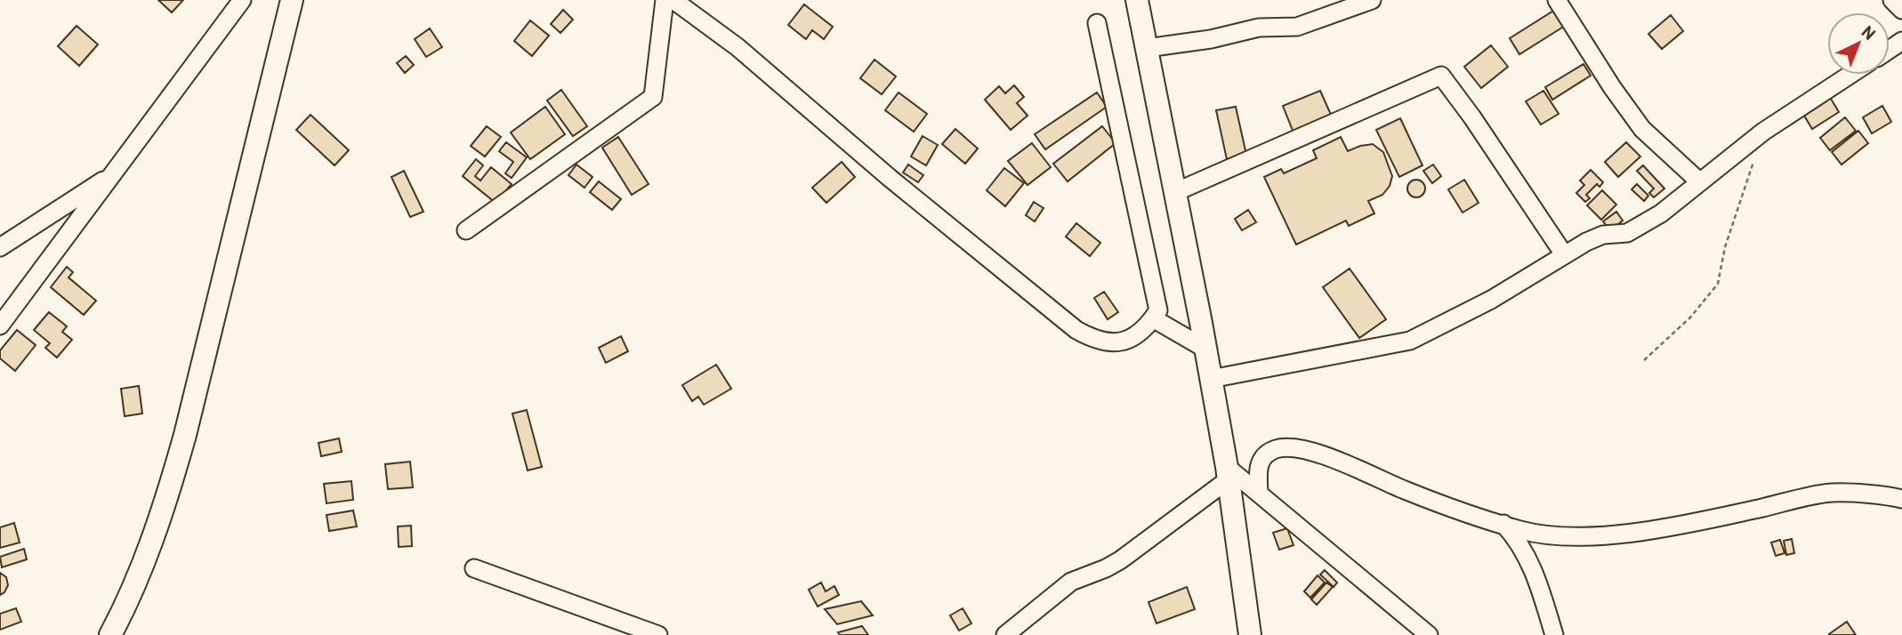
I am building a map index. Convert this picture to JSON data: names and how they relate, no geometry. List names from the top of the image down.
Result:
{
  "north": "top right"
}
